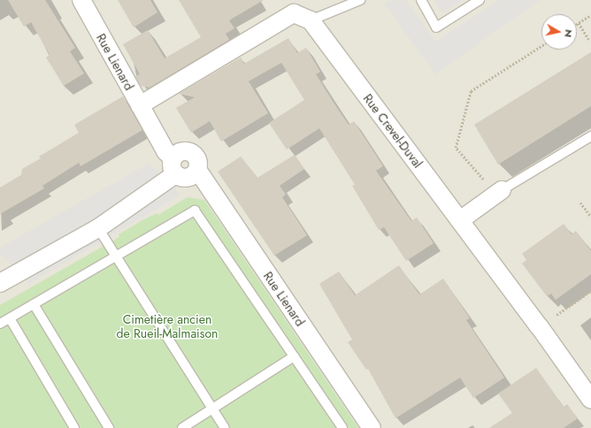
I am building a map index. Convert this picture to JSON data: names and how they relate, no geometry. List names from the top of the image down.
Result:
{
  "streets": {
    "street": ["Rue Lienard", "Rue Crevel-Duval"]
  },
  "parks": ["Cimetière ancien de Rueil-Malmaison"],
  "north": "right"
}
